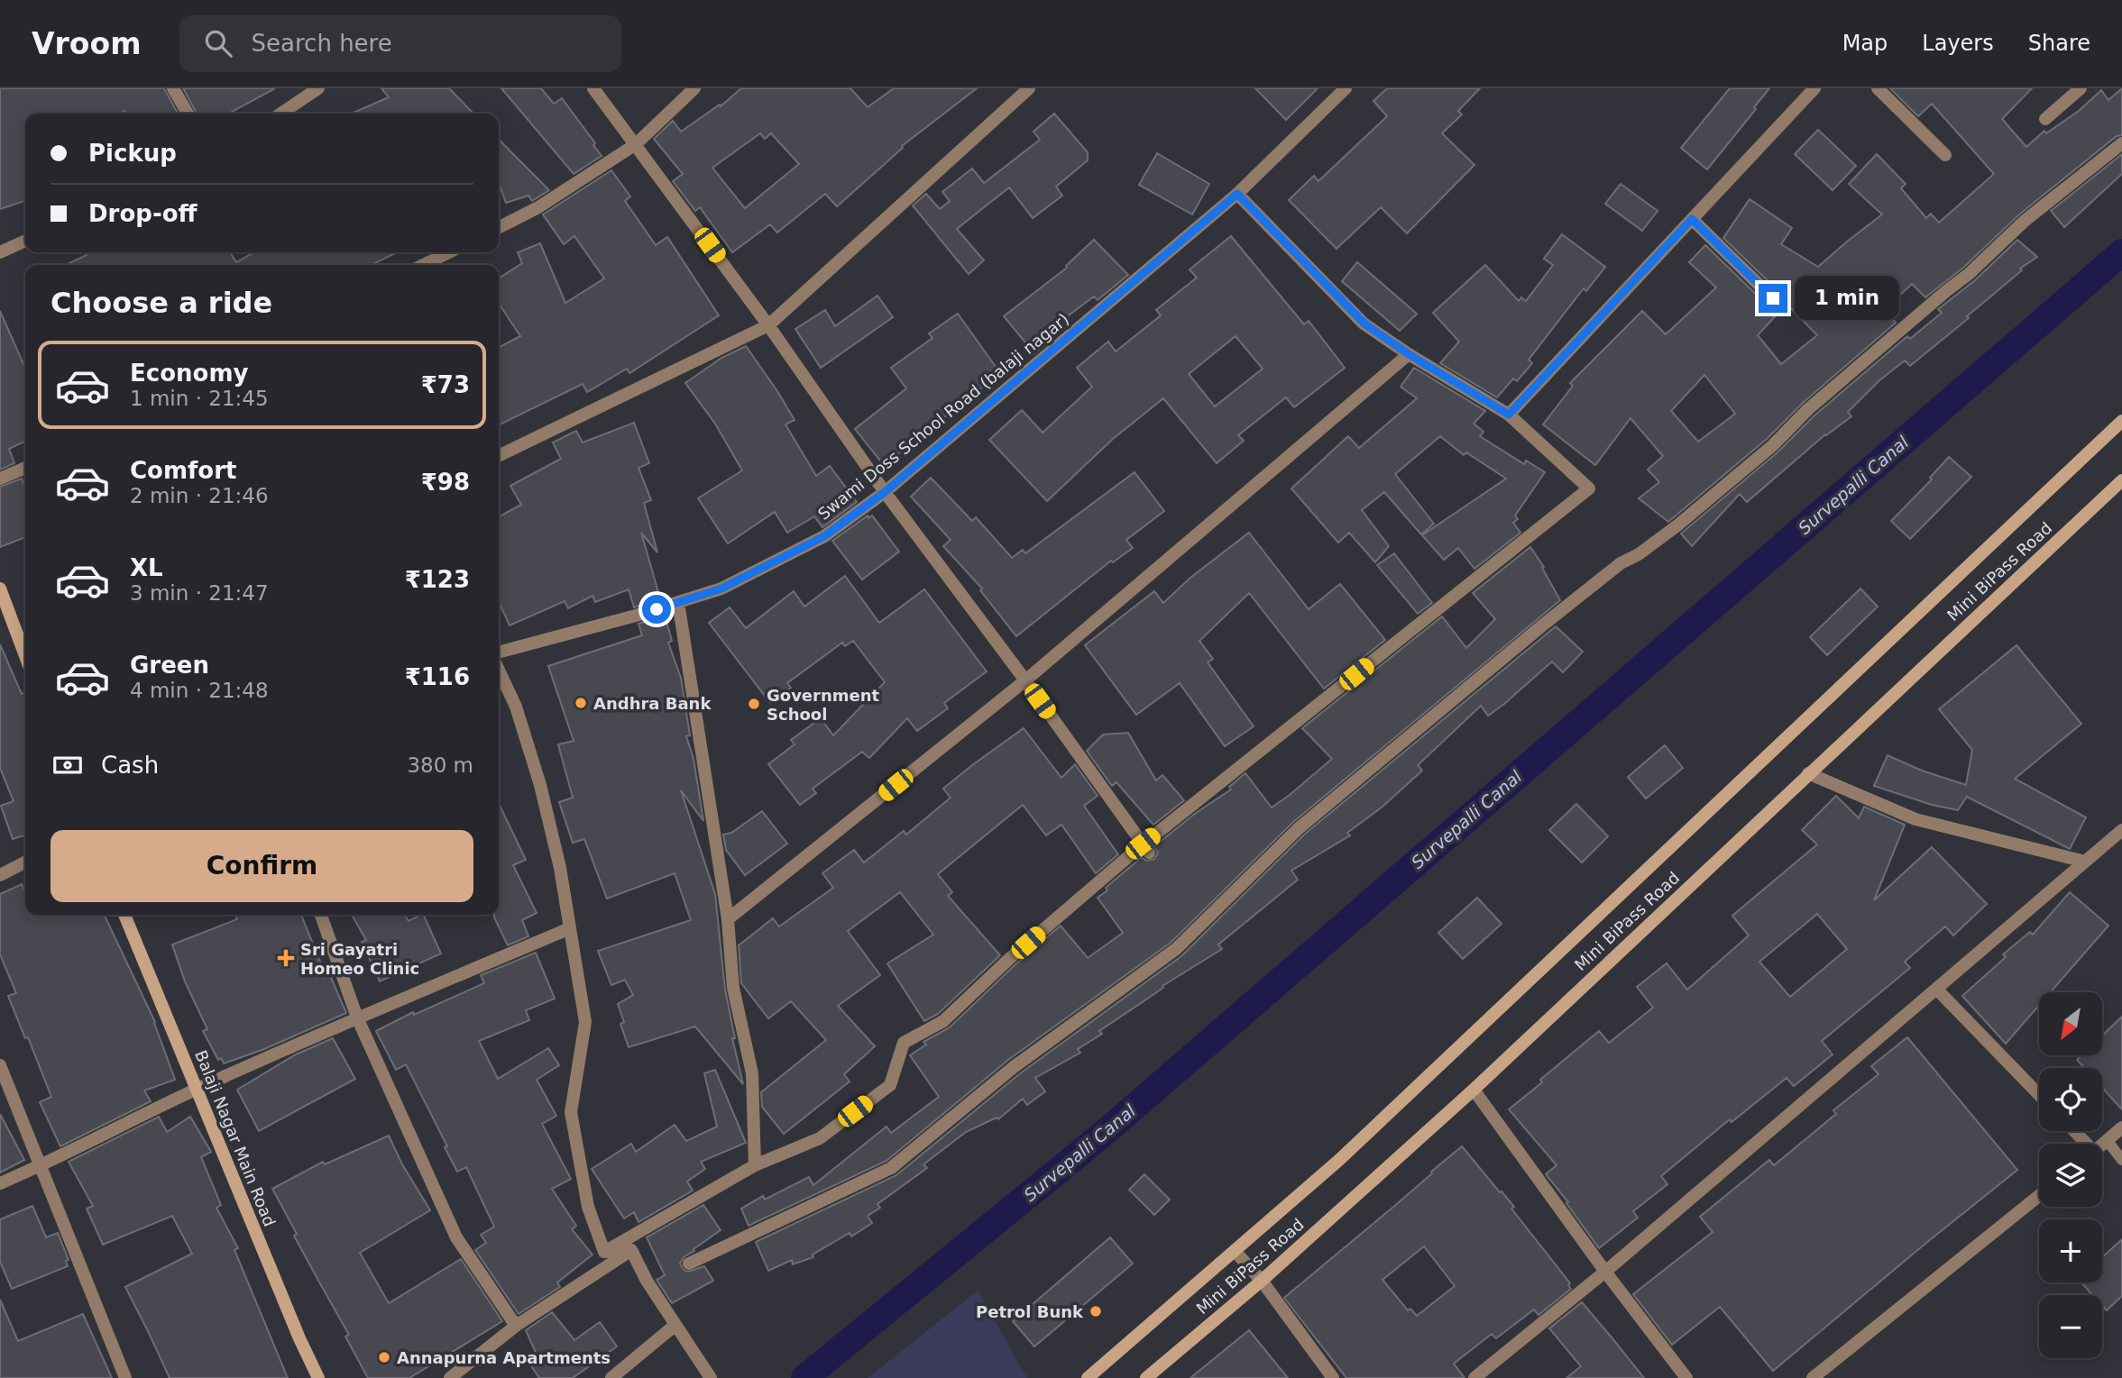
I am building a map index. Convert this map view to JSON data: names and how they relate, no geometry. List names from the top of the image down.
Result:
{
  "streets": {
    "main road": ["Mini BiPass Road", "Balaji Nagar Main Road"],
    "street": ["Swami Doss School Road (balaji nagar)"]
  },
  "water": ["Survepalli Canal"],
  "places": {
    "other": [
      "Andhra Bank",
      "Government School",
      "Petrol Bunk",
      "Annapurna Apartments"
    ],
    "health": ["Sri Gayatri Homeo Clinic"]
  },
  "north": "bottom left",
  "page": {
    "header": "Vroom",
    "search": "Search here",
    "nav": ["Map", "Layers", "Share"],
    "banner": ["Pickup", "Drop-off"],
    "heading": "Choose a ride",
    "bubble": "1 min",
    "list": [
      {
        "name": "Economy",
        "note": "1 min · 21:45",
        "value": "₹73"
      },
      {
        "name": "Comfort",
        "note": "2 min · 21:46",
        "value": "₹98"
      },
      {
        "name": "XL",
        "note": "3 min · 21:47",
        "value": "₹123"
      },
      {
        "name": "Green",
        "note": "4 min · 21:48",
        "value": "₹116"
      }
    ],
    "pay": ["Cash", "380 m"],
    "buttons": "Confirm",
    "map_buttons": ["+", "−"]
  }
}
